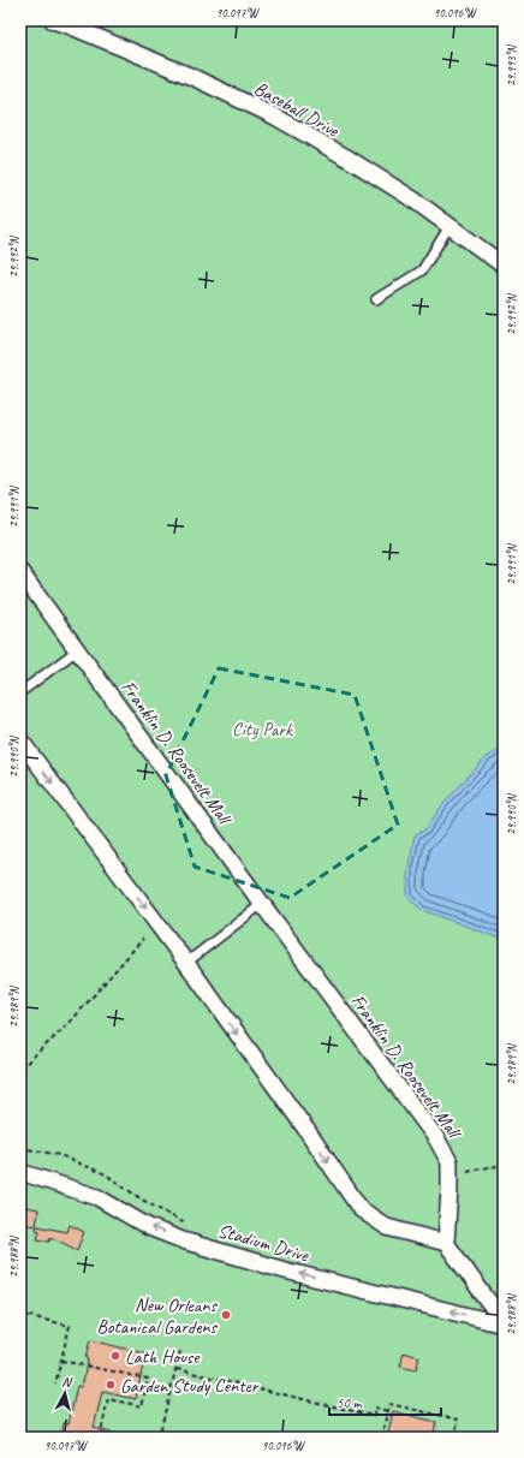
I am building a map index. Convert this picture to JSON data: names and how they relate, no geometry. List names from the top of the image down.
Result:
{
  "streets": {
    "street": ["Baseball Drive", "Franklin D. Roosevelt Mall", "Stadium Drive"]
  },
  "one_way": ["Stadium Drive"],
  "parks": ["City Park"],
  "places": ["New Orleans Botanical Gardens", "Lath House", "Garden Study Center"],
  "scale_bar": "50 m",
  "north": "top",
  "coordinates": [
    "90.097°W",
    "90.096°W",
    "29.993°N",
    "29.992°N",
    "29.991°N",
    "29.990°N",
    "29.989°N",
    "29.988°N"
  ]
}
